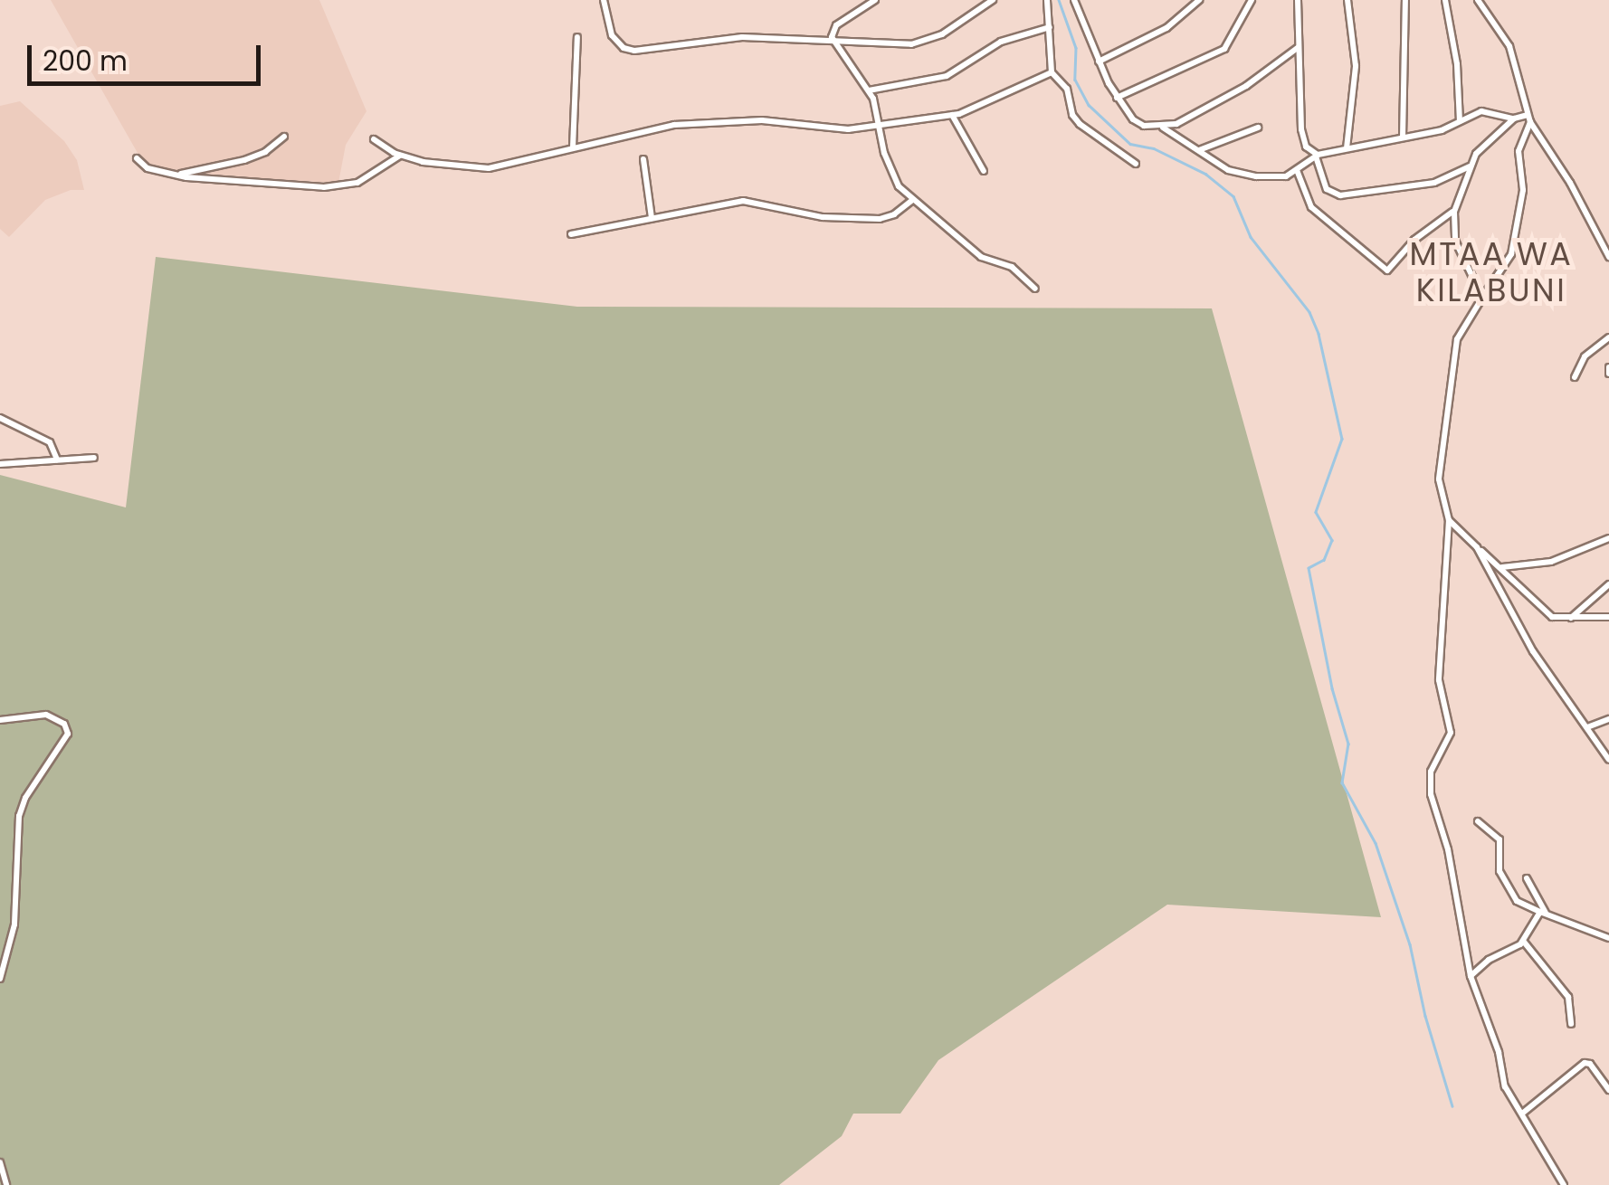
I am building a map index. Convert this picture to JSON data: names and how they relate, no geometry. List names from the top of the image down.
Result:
{
  "districts": ["MTAA WA KILABUNI"],
  "scale_bar": "200 m"
}
